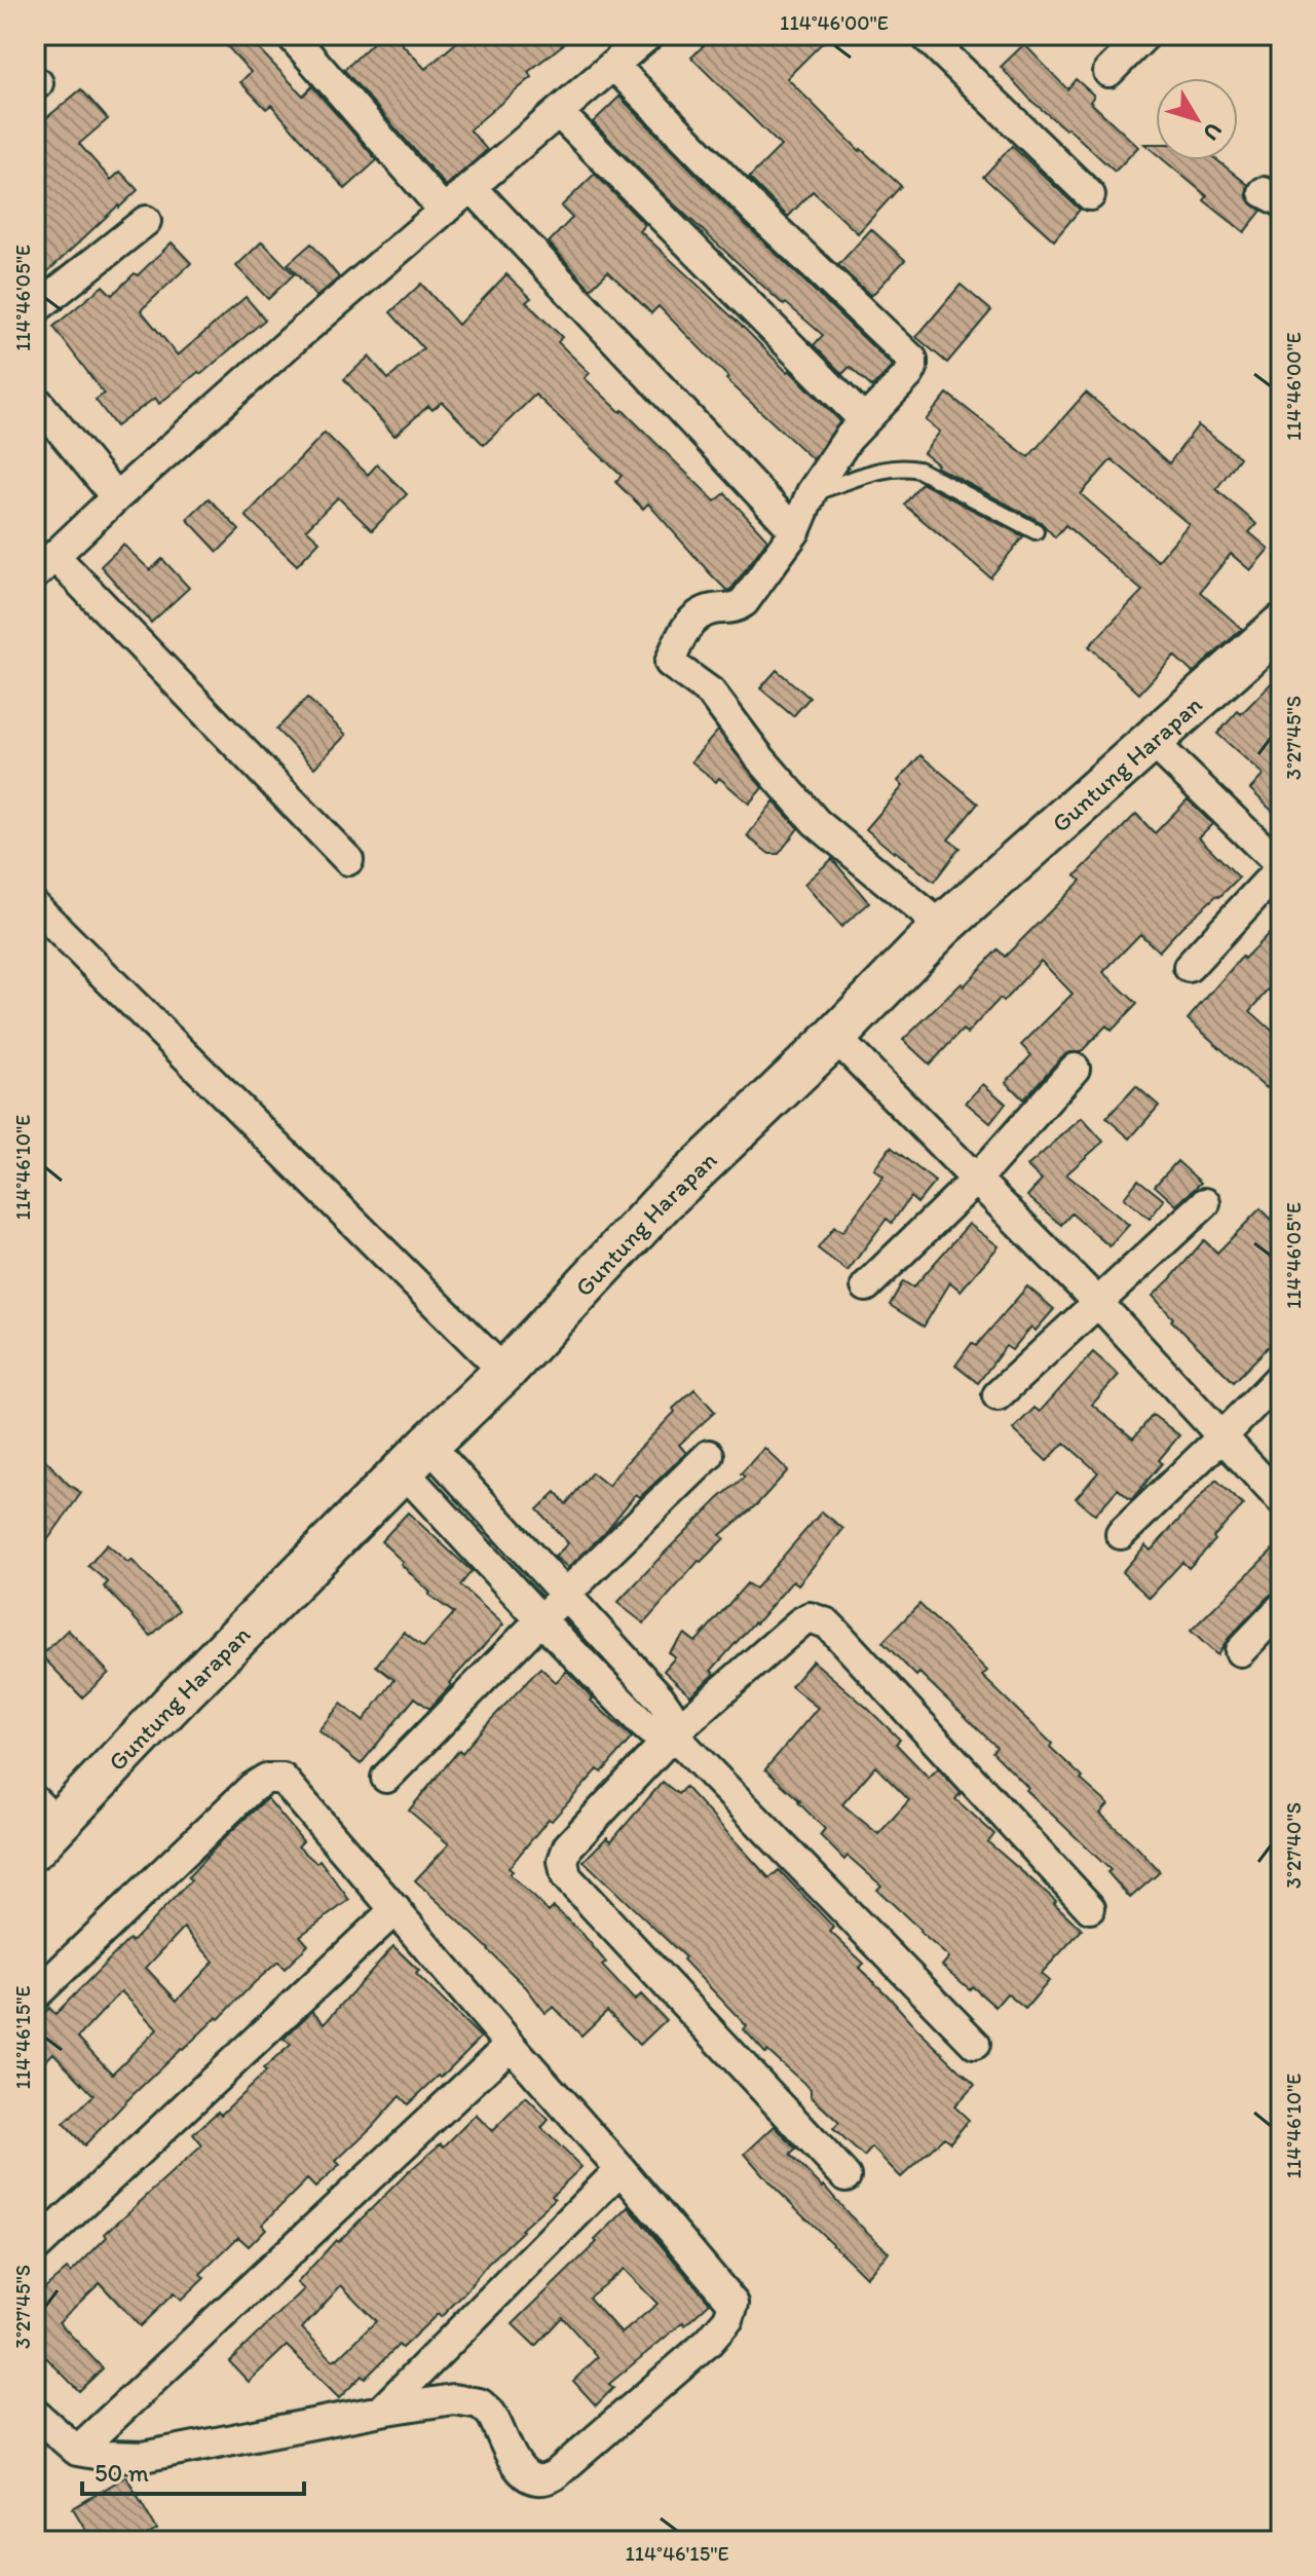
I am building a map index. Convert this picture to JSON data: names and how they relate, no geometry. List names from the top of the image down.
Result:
{
  "streets": {
    "street": ["Guntung Harapan"]
  },
  "scale_bar": "50 m",
  "north": "bottom right",
  "coordinates": [
    "114°46'00\"E",
    "114°46'05\"E",
    "3°27'45\"S",
    "114°46'10\"E",
    "3°27'40\"S",
    "114°46'15\"E"
  ]
}
